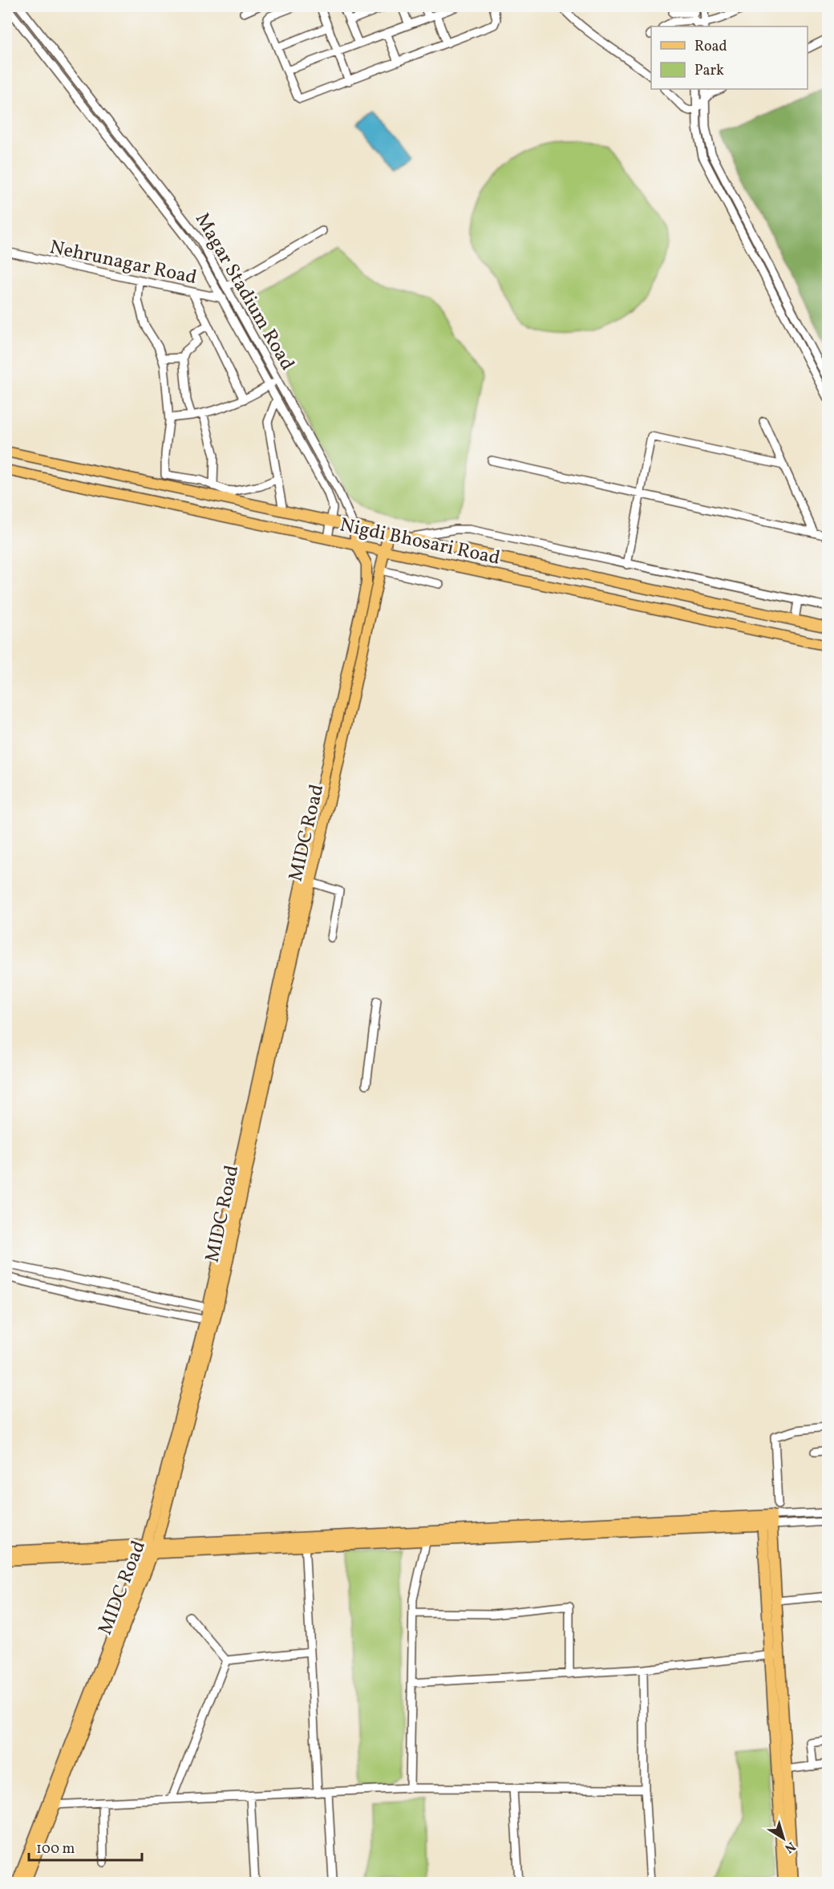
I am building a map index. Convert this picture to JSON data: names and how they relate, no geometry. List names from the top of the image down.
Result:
{
  "streets": {
    "main road": ["Magar Stadium Road", "Nigdi Bhosari Road", "MIDC Road"],
    "street": ["Nehrunagar Road"]
  },
  "crossings": [
    ["Nehrunagar Road", "Magar Stadium Road"],
    ["Magar Stadium Road", "Nigdi Bhosari Road"],
    ["Magar Stadium Road", "MIDC Road"],
    ["Nigdi Bhosari Road", "MIDC Road"]
  ],
  "legend": ["Road", "Park"],
  "scale_bar": "100 m",
  "north": "bottom right"
}
